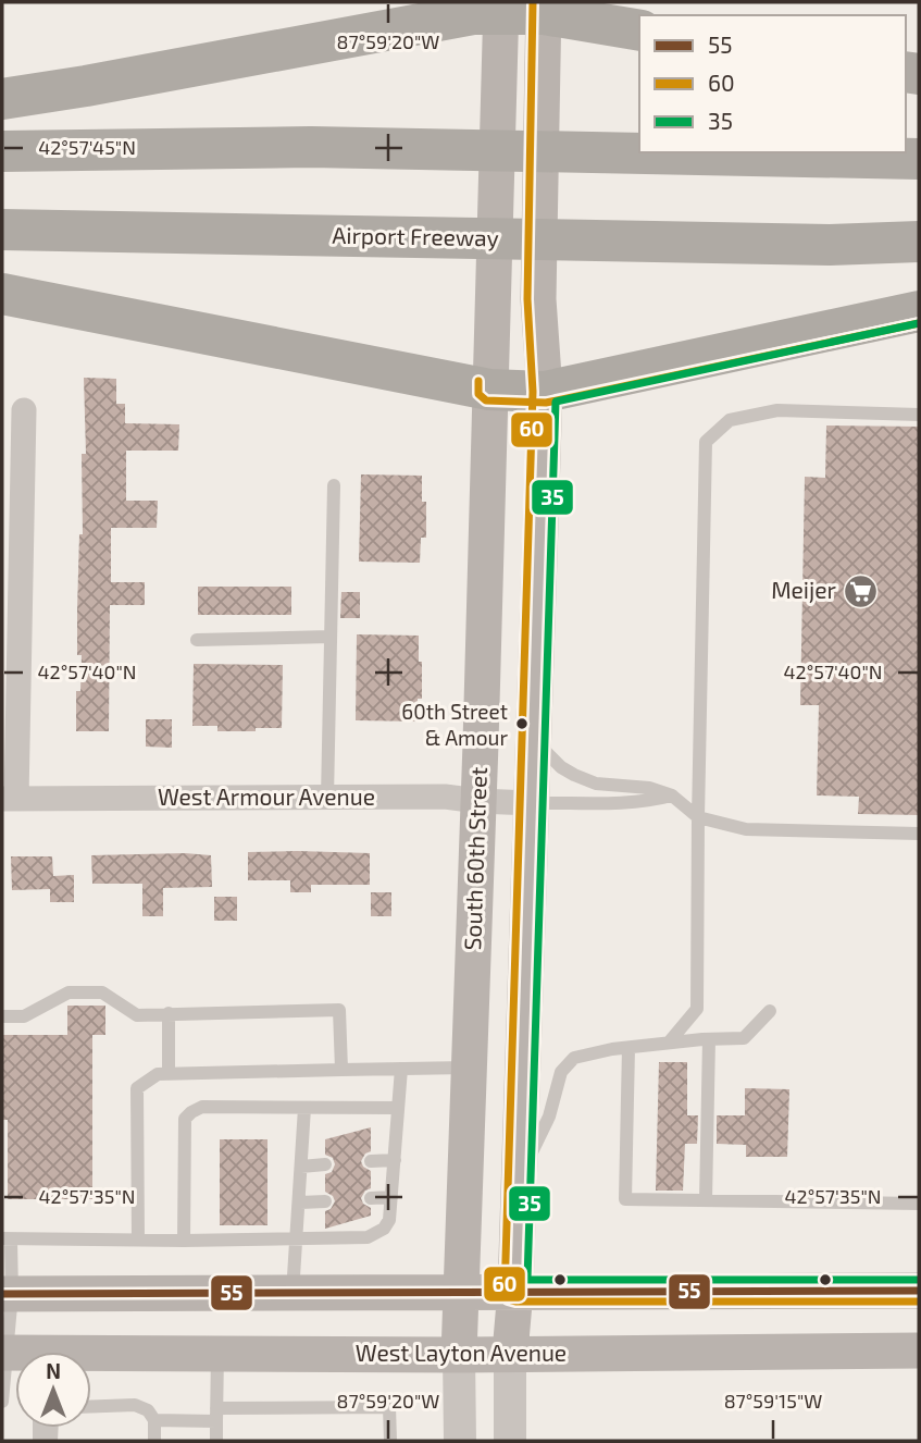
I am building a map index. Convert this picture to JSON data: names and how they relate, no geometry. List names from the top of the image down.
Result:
{
  "streets": {
    "highway": ["Airport Freeway"],
    "main road": ["South 60th Street", "West Layton Avenue"],
    "street": ["West Armour Avenue"]
  },
  "crossings": [
    ["West Armour Avenue", "South 60th Street"],
    ["South 60th Street", "West Layton Avenue"]
  ],
  "places": {
    "supermarket": ["Meijer"],
    "other": ["60th Street & Amour"]
  },
  "lines": ["transit line 60", "transit line 35", "transit line 55"],
  "legend": ["55", "60", "35"],
  "north": "top",
  "coordinates": [
    "87°59'20\"W",
    "42°57'45\"N",
    "42°57'40\"N",
    "42°57'35\"N",
    "87°59'15\"W"
  ]
}
